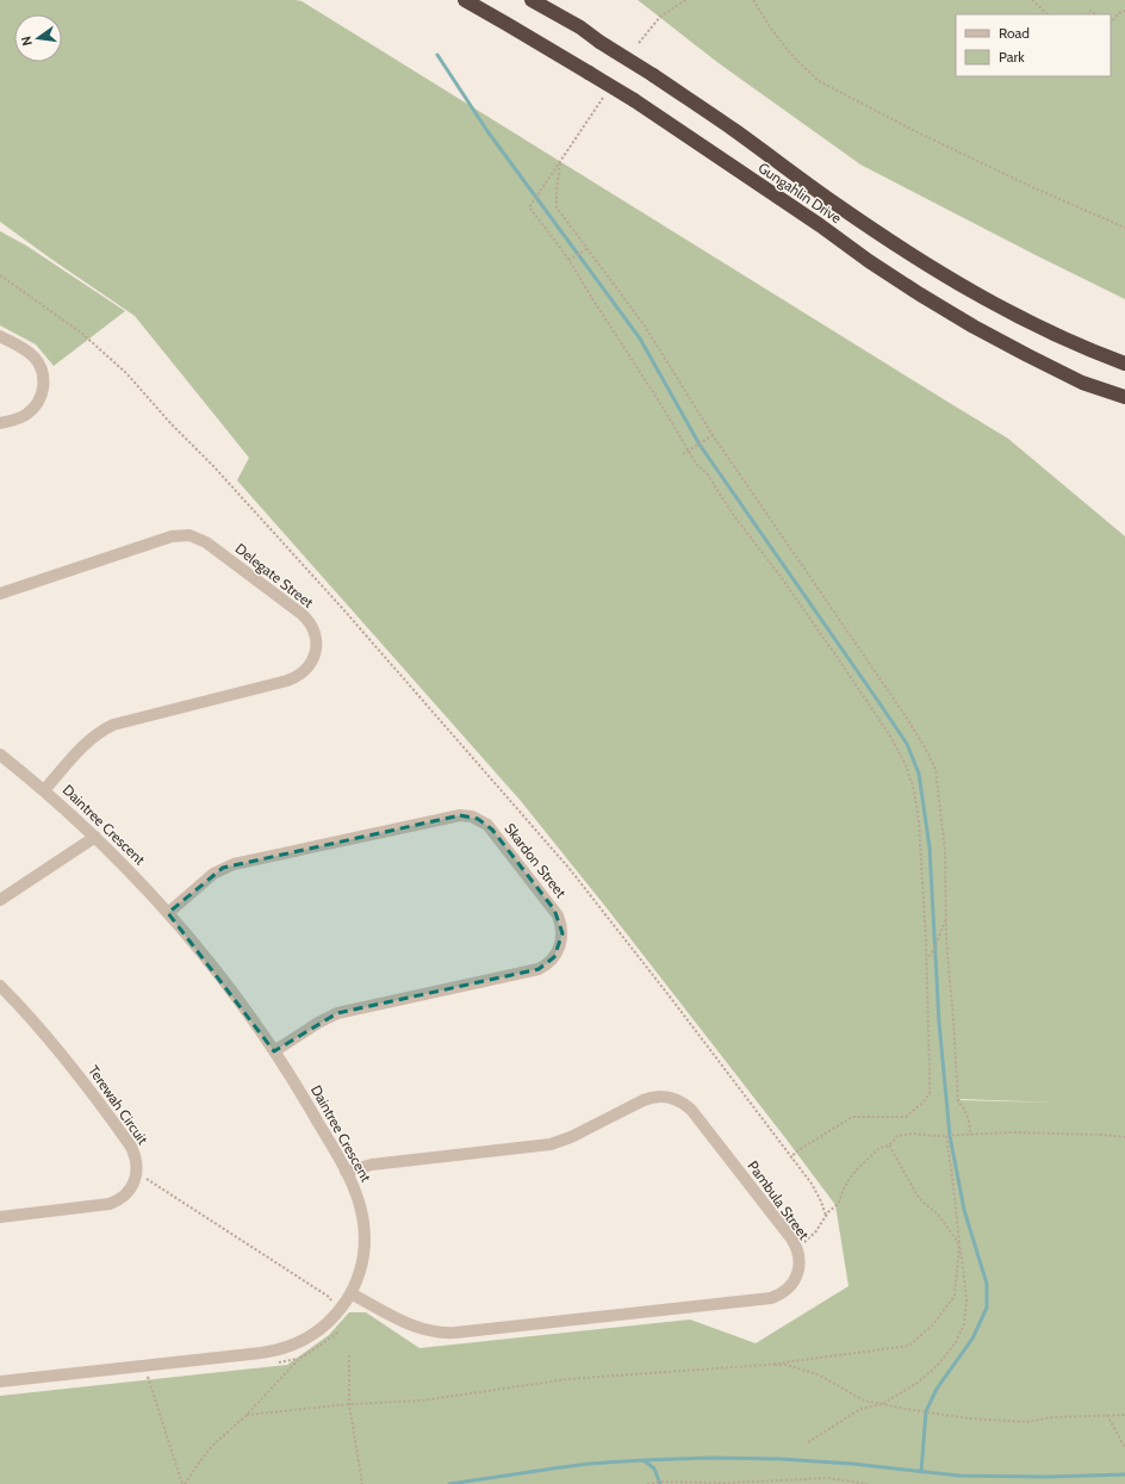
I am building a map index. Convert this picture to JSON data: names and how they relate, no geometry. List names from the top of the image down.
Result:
{
  "streets": {
    "highway": ["Gungahlin Drive"],
    "street": [
      "Delegate Street",
      "Daintree Crescent",
      "Skardon Street",
      "Terewah Circuit",
      "Pambula Street"
    ]
  },
  "crossings": [
    ["Delegate Street", "Daintree Crescent"],
    ["Daintree Crescent", "Skardon Street"],
    ["Daintree Crescent", "Pambula Street"]
  ],
  "legend": ["Road", "Park"],
  "north": "left"
}
